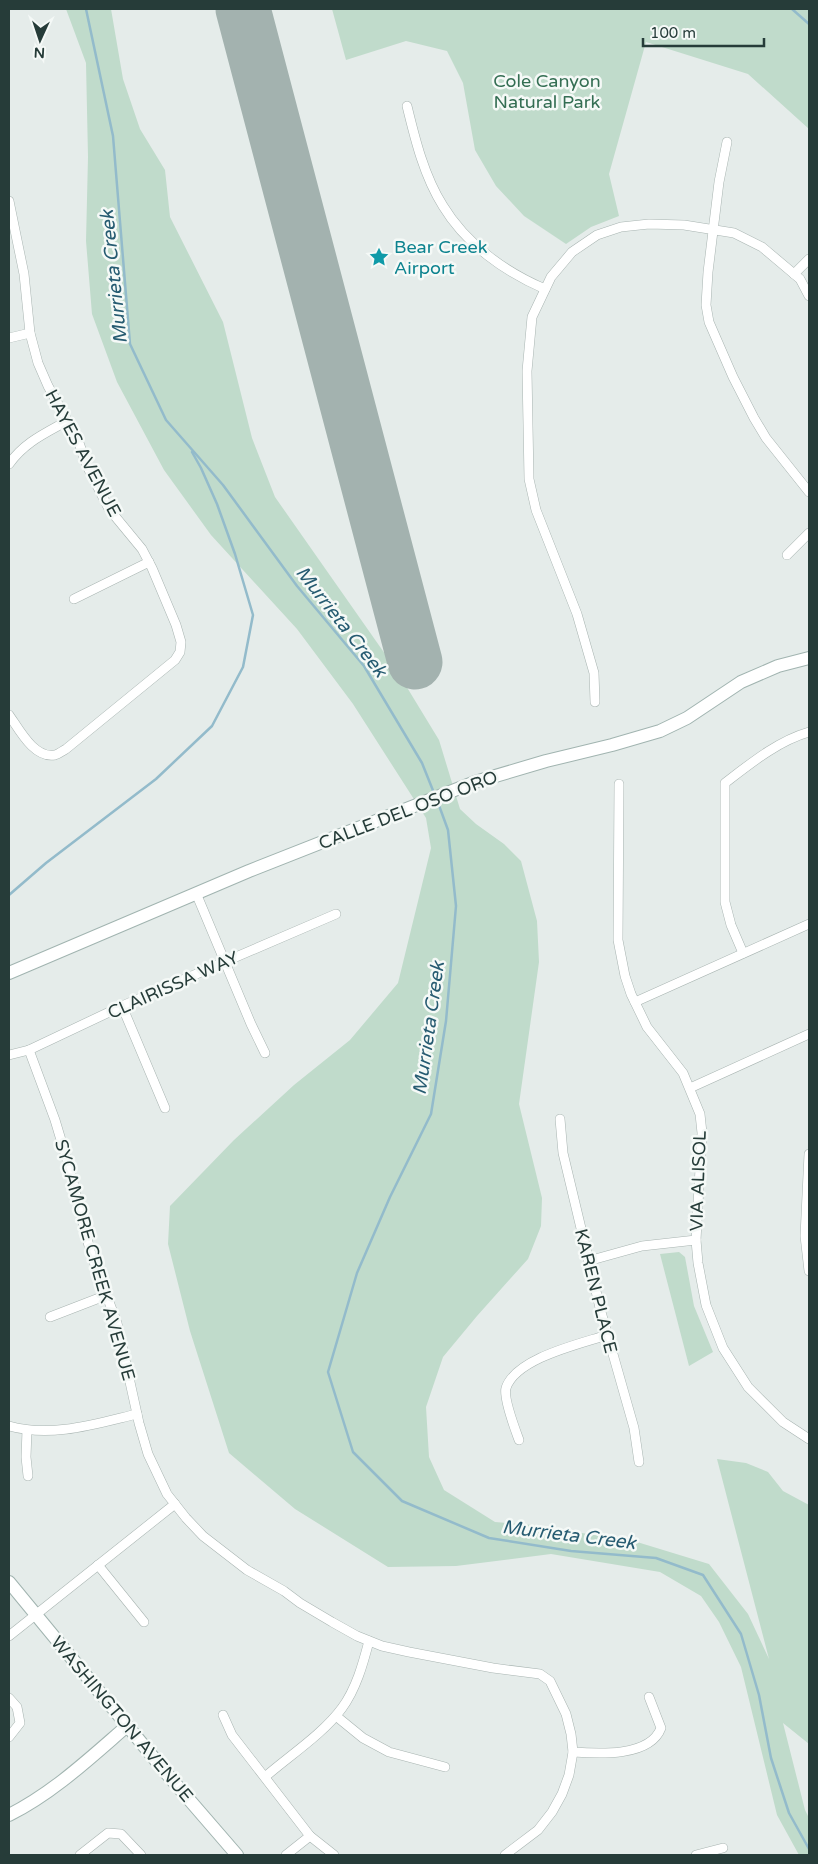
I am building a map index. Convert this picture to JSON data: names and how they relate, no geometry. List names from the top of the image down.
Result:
{
  "streets": {
    "main road": ["CALLE DEL OSO ORO", "WASHINGTON AVENUE"],
    "street": [
      "HAYES AVENUE",
      "CLAIRISSA WAY",
      "VIA ALISOL",
      "SYCAMORE CREEK AVENUE",
      "KAREN PLACE"
    ]
  },
  "crossings": [
    ["CLAIRISSA WAY", "SYCAMORE CREEK AVENUE"]
  ],
  "water": ["Murrieta Creek"],
  "parks": ["Cole Canyon Natural Park"],
  "places": {
    "place": ["Bear Creek Airport"]
  },
  "scale_bar": "100 m",
  "north": "bottom"
}
